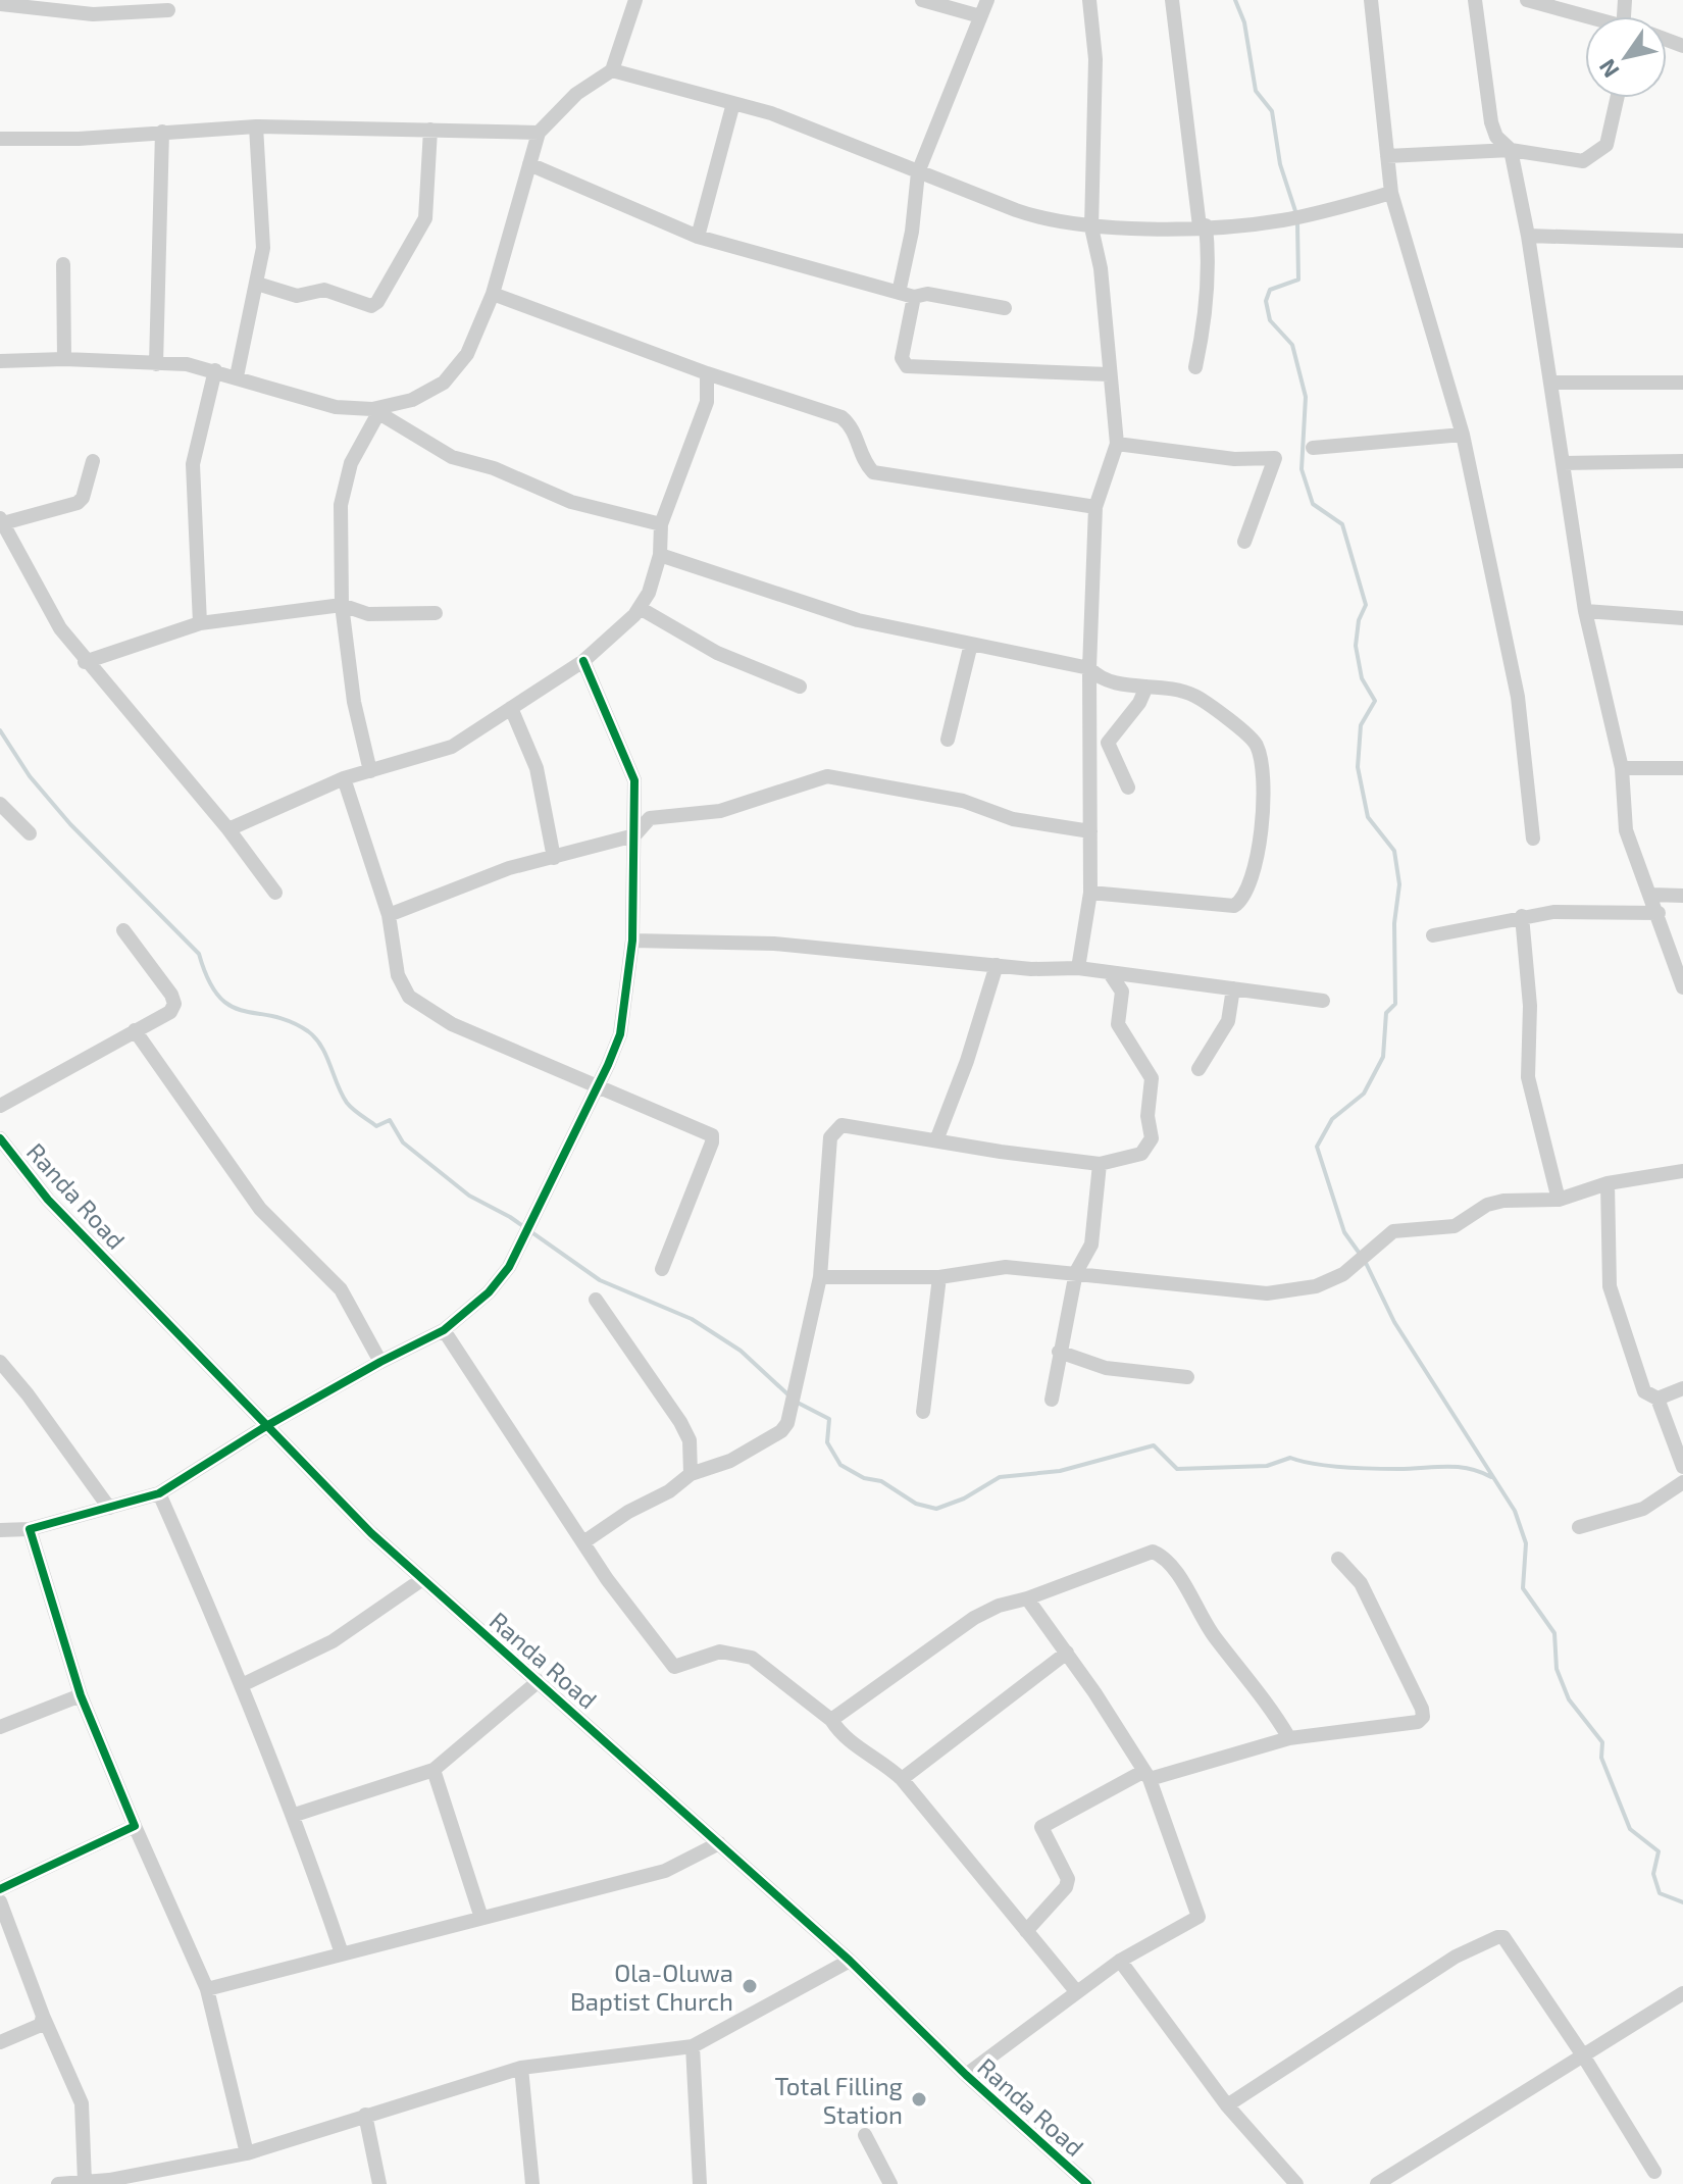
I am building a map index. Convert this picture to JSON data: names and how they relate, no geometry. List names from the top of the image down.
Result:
{
  "streets": {
    "street": ["Randa Road"]
  },
  "places": ["Ola-Oluwa Baptist Church", "Total Filling Station"],
  "north": "bottom left"
}
